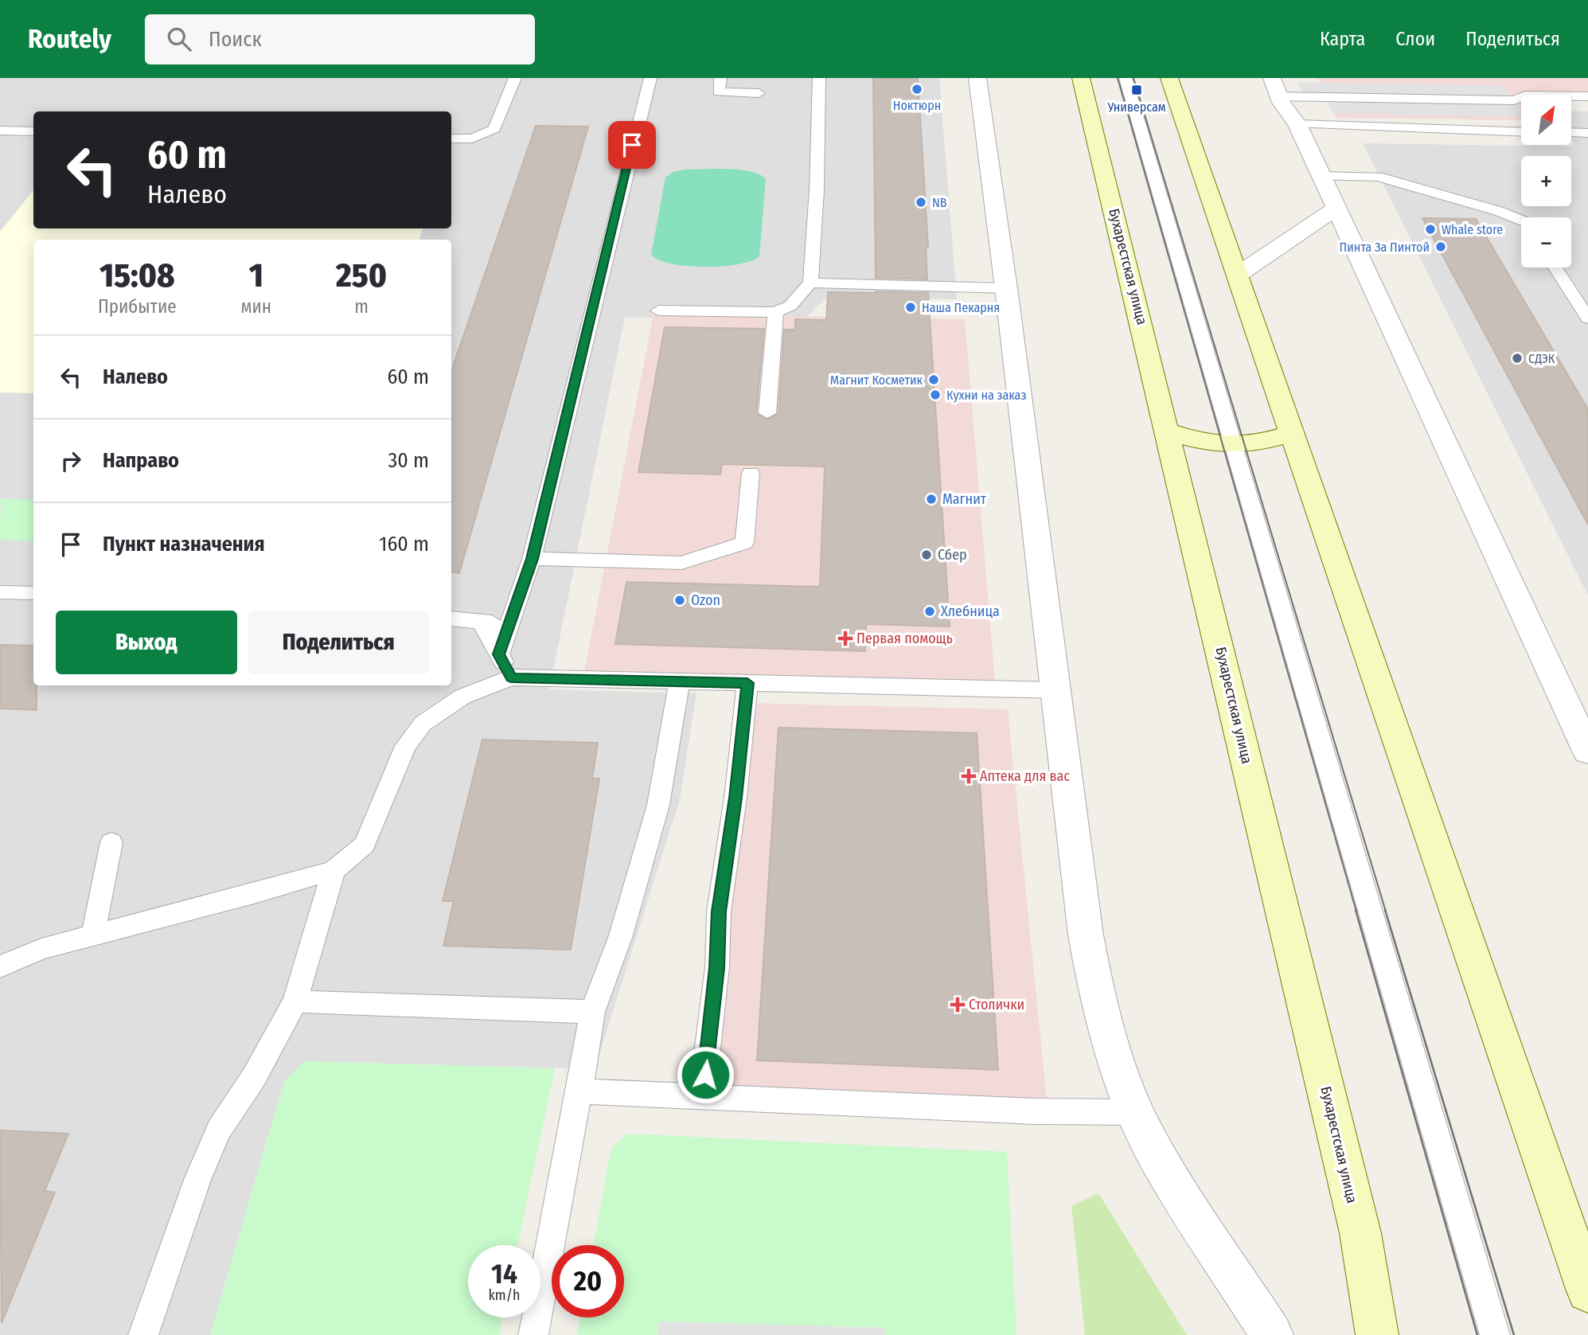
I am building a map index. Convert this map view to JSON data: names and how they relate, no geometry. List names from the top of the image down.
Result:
{
  "streets": {
    "main road": ["Бухарестская улица"]
  },
  "places": {
    "other": [
      "Ноктюрн",
      "NB",
      "Whale store",
      "Пинта За Пинтой",
      "Наша Пекарня",
      "СДЭК",
      "Магнит Косметик",
      "Кухни на заказ",
      "Магнит",
      "Сбер",
      "Ozon",
      "Хлебница"
    ],
    "transit": ["Универсам"],
    "health": ["Первая помощь", "Аптека для вас", "Столички"]
  },
  "north": "top right",
  "page": {
    "header": "Routely",
    "search": "Поиск",
    "nav": ["Карта", "Слои", "Поделиться"],
    "map_buttons": ["+", "−"],
    "turn": ["60 m", "Налево"],
    "eta": [
      "15:08",
      "Прибытие",
      "1",
      "мин",
      "250",
      "m"
    ],
    "list": [
      {
        "name": "Налево",
        "value": "60 m"
      },
      {
        "name": "Направо",
        "value": "30 m"
      },
      {
        "name": "Пункт назначения",
        "value": "160 m"
      }
    ],
    "buttons": ["Выход", "Поделиться"],
    "speed": "14 km/h",
    "limit": "20"
  }
}
